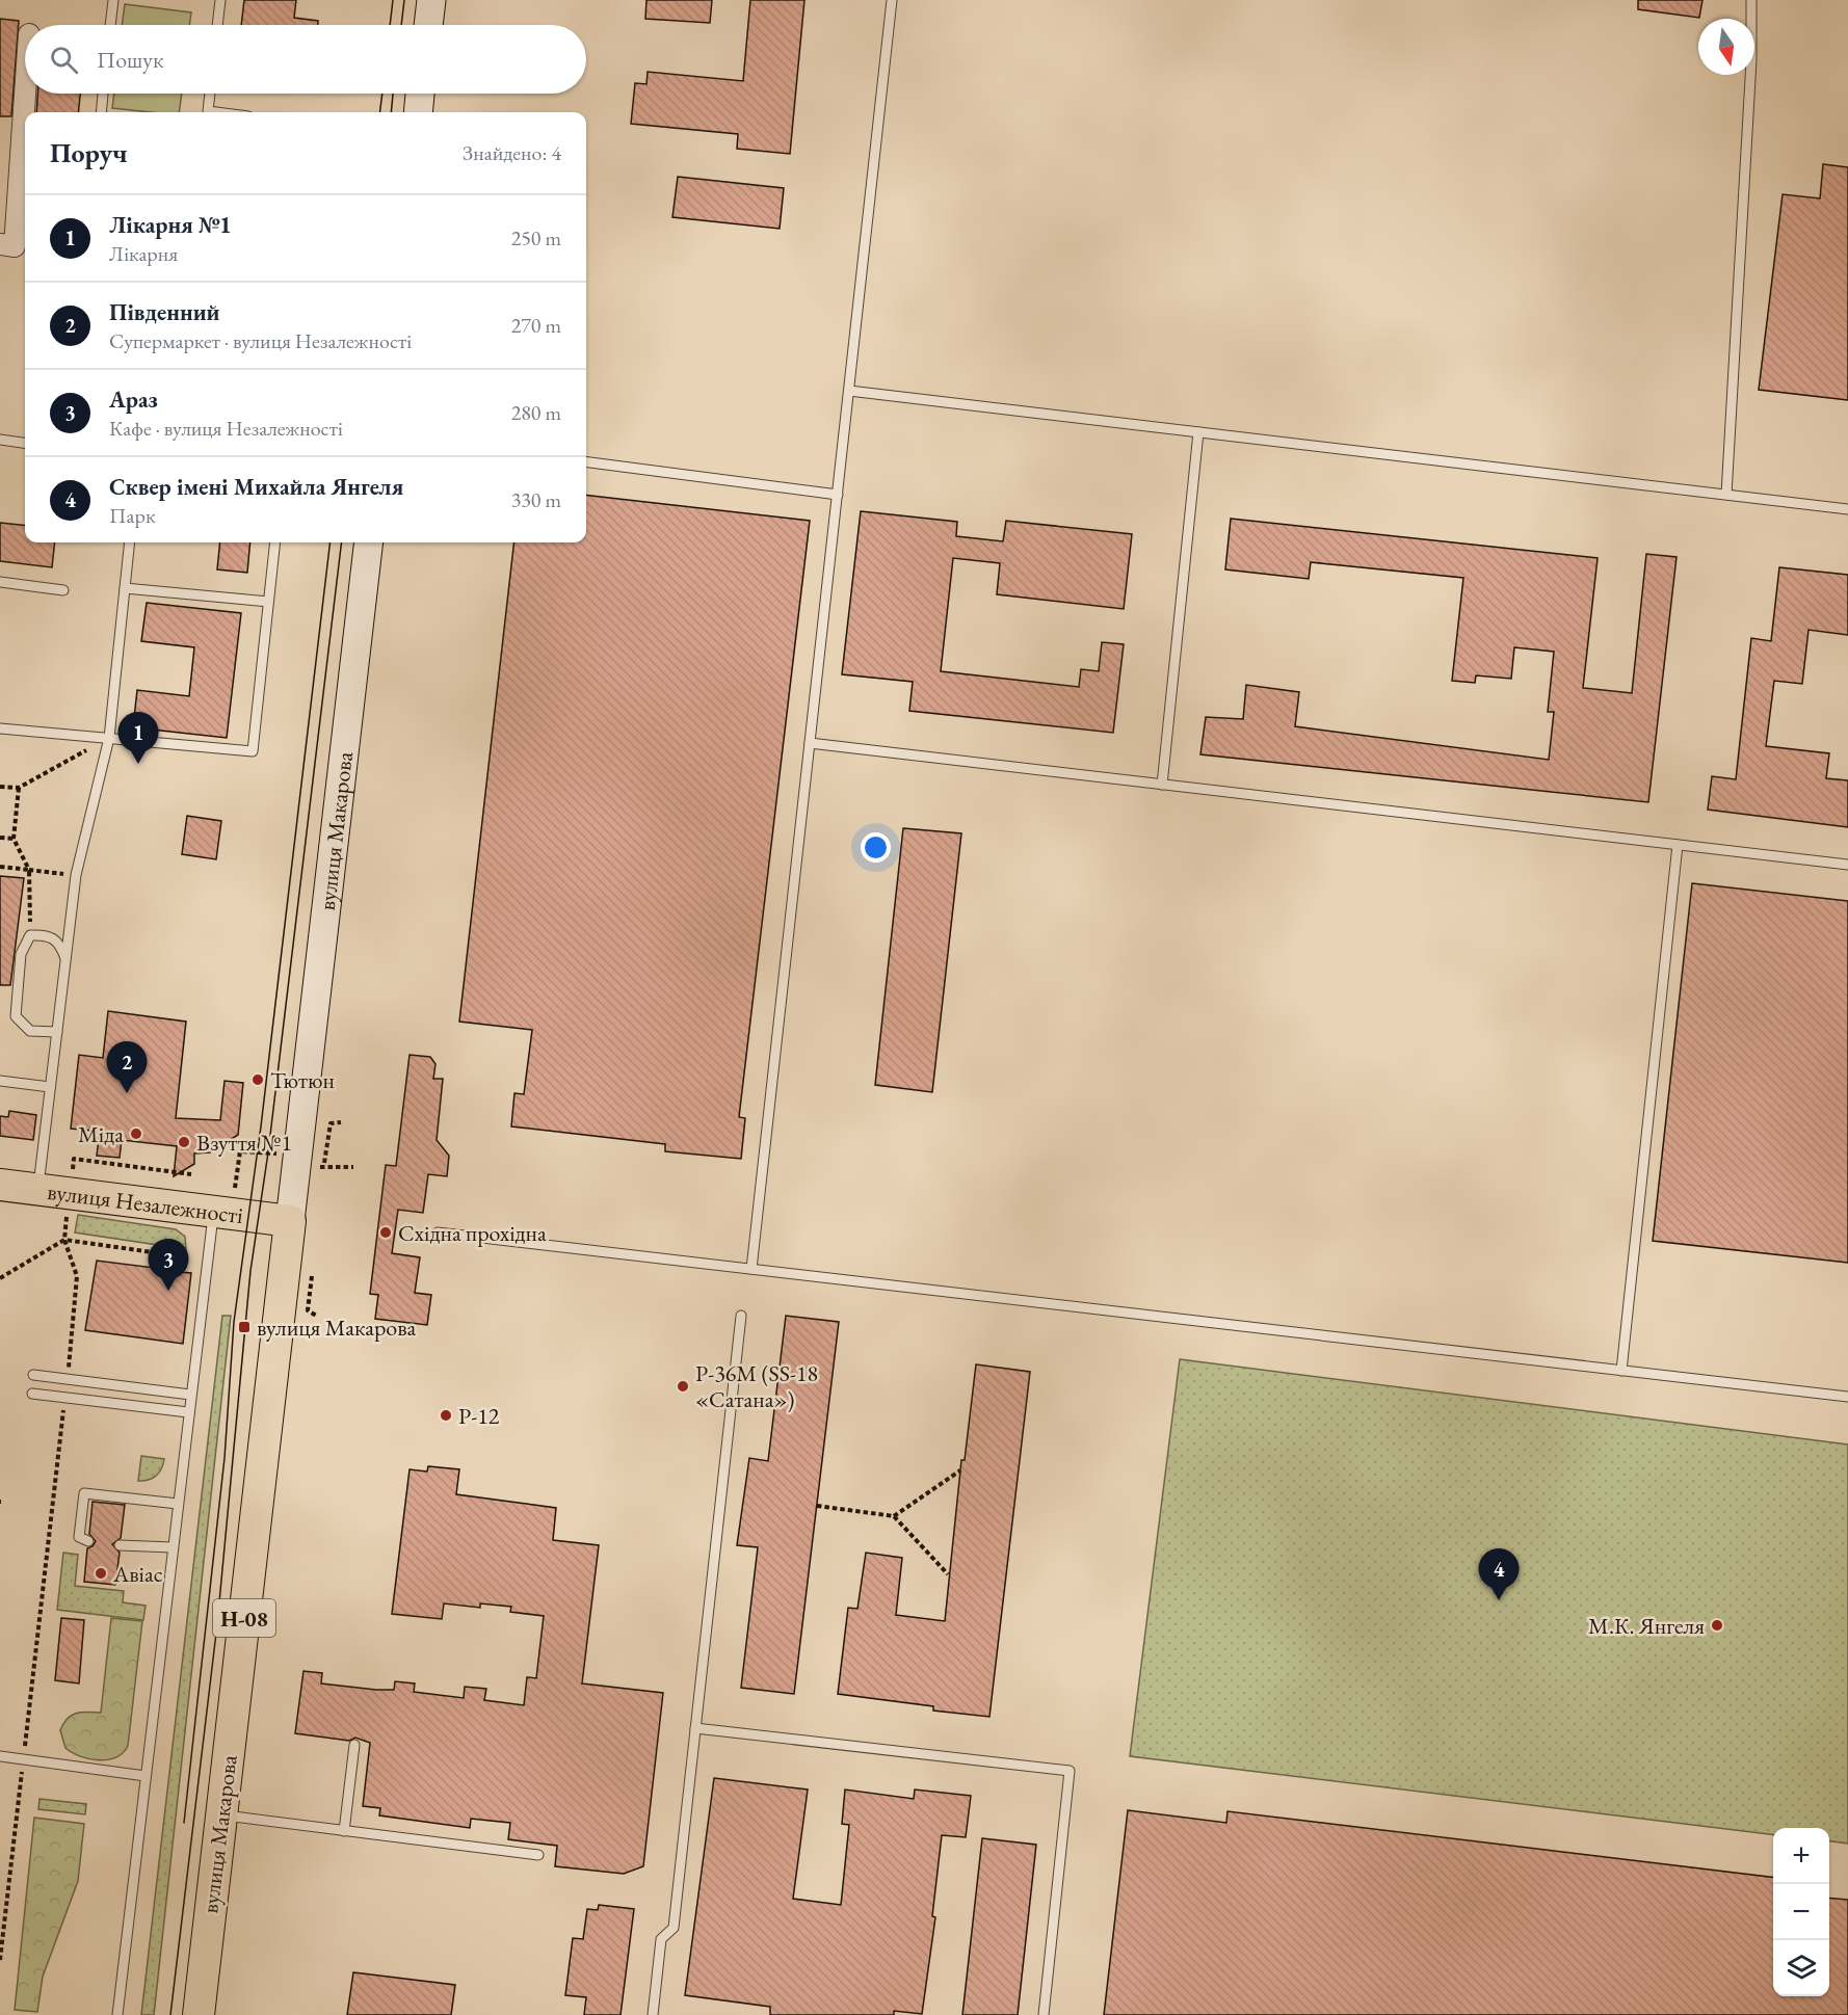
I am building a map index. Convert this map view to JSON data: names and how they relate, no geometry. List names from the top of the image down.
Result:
{
  "streets": {
    "main road": ["вулиця Макарова", "вулиця Незалежності", "Н-08"]
  },
  "crossings": [
    ["вулиця Макарова", "вулиця Незалежності"]
  ],
  "places": {
    "other": [
      "Тютюн",
      "Міда",
      "Взуття №1",
      "Східна прохідна",
      "Р-36М (SS-18 «Сатана»)",
      "Р-12",
      "Авіас",
      "М.К. Янгеля"
    ],
    "transit": ["вулиця Макарова"]
  },
  "north": "bottom",
  "page": {
    "search": "Пошук",
    "heading": ["Поруч", "Знайдено: 4"],
    "list": [
      {
        "mark": "1",
        "name": "Лікарня №1",
        "note": "Лікарня",
        "value": "250 m"
      },
      {
        "mark": "2",
        "name": "Південний",
        "note": "Супермаркет · вулиця Незалежності",
        "value": "270 m"
      },
      {
        "mark": "3",
        "name": "Араз",
        "note": "Кафе · вулиця Незалежності",
        "value": "280 m"
      },
      {
        "mark": "4",
        "name": "Сквер імені Михайла Янгеля",
        "note": "Парк",
        "value": "330 m"
      }
    ],
    "pins": [
      "1",
      "2",
      "3",
      "4"
    ],
    "map_buttons": ["+", "−"]
  }
}
